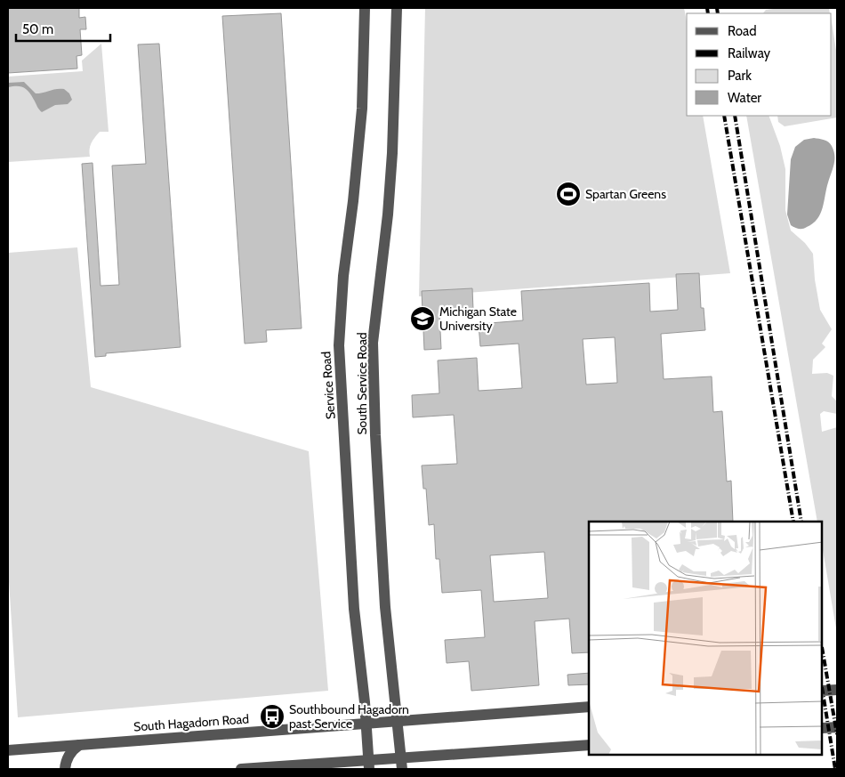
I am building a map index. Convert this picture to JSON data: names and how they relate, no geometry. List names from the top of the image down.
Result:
{
  "streets": {
    "street": ["South Service Road", "Service Road", "South Hagadorn Road"]
  },
  "crossings": [
    ["South Service Road", "South Hagadorn Road"],
    ["Service Road", "South Hagadorn Road"]
  ],
  "places": {
    "sports": ["Spartan Greens"],
    "school or university": ["Michigan State University"],
    "bus stop": ["Southbound Hagadorn past Service"]
  },
  "legend": [
    "Road",
    "Railway",
    "Park",
    "Water"
  ],
  "scale_bar": "50 m"
}
